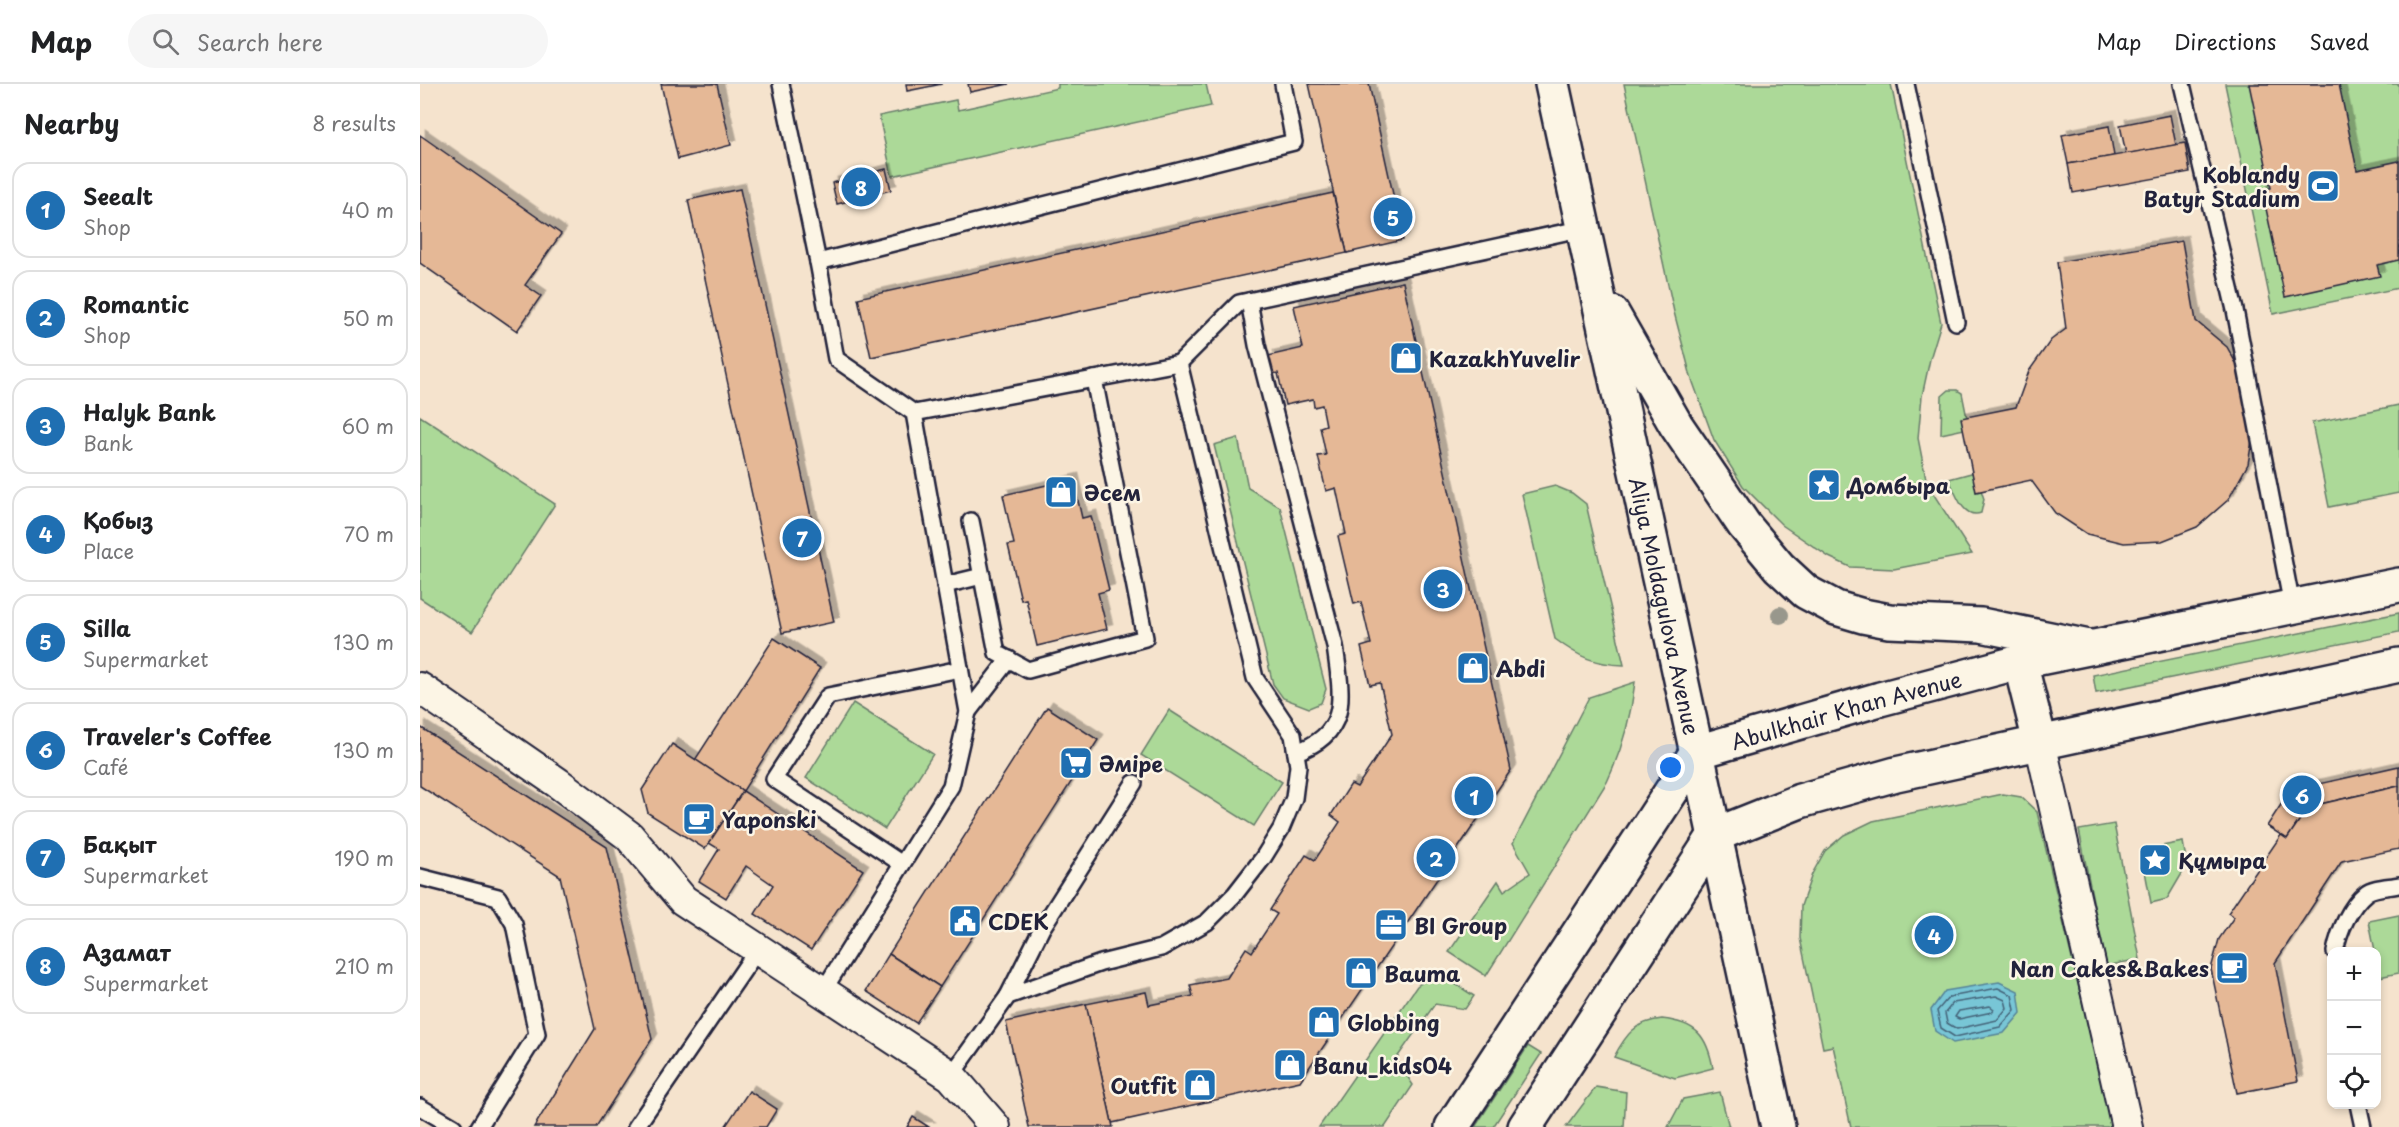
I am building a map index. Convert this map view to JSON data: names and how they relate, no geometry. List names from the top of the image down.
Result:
{
  "streets": {
    "main road": ["Aliya Moldagulova Avenue", "Abulkhair Khan Avenue"]
  },
  "crossings": [
    ["Aliya Moldagulova Avenue", "Abulkhair Khan Avenue"]
  ],
  "places": {
    "sports": ["Koblandy Batyr Stadium"],
    "shop": [
      "KazakhYuvelir",
      "Әсем",
      "Abdi",
      "Bauma",
      "Globbing",
      "Banu_kids04",
      "Outfit"
    ],
    "place": ["Домбыра", "Құмыра"],
    "supermarket": ["Әміре"],
    "cafe": ["Yaponski", "Nan Cakes&Bakes"],
    "public building": ["CDEK"],
    "office": ["BI Group"]
  },
  "page": {
    "header": "Map",
    "search": "Search here",
    "nav": ["Map", "Directions", "Saved"],
    "heading": ["Nearby", "8 results"],
    "list": [
      {
        "mark": "1",
        "name": "Seealt",
        "note": "Shop",
        "value": "40 m"
      },
      {
        "mark": "2",
        "name": "Romantic",
        "note": "Shop",
        "value": "50 m"
      },
      {
        "mark": "3",
        "name": "Halyk Bank",
        "note": "Bank",
        "value": "60 m"
      },
      {
        "mark": "4",
        "name": "Қобыз",
        "note": "Place",
        "value": "70 m"
      },
      {
        "mark": "5",
        "name": "Silla",
        "note": "Supermarket",
        "value": "130 m"
      },
      {
        "mark": "6",
        "name": "Traveler's Coffee",
        "note": "Café",
        "value": "130 m"
      },
      {
        "mark": "7",
        "name": "Бақыт",
        "note": "Supermarket",
        "value": "190 m"
      },
      {
        "mark": "8",
        "name": "Азамат",
        "note": "Supermarket",
        "value": "210 m"
      }
    ],
    "pins": [
      "8",
      "5",
      "7",
      "3",
      "6",
      "1",
      "2",
      "4"
    ],
    "map_buttons": ["+", "−"]
  }
}
